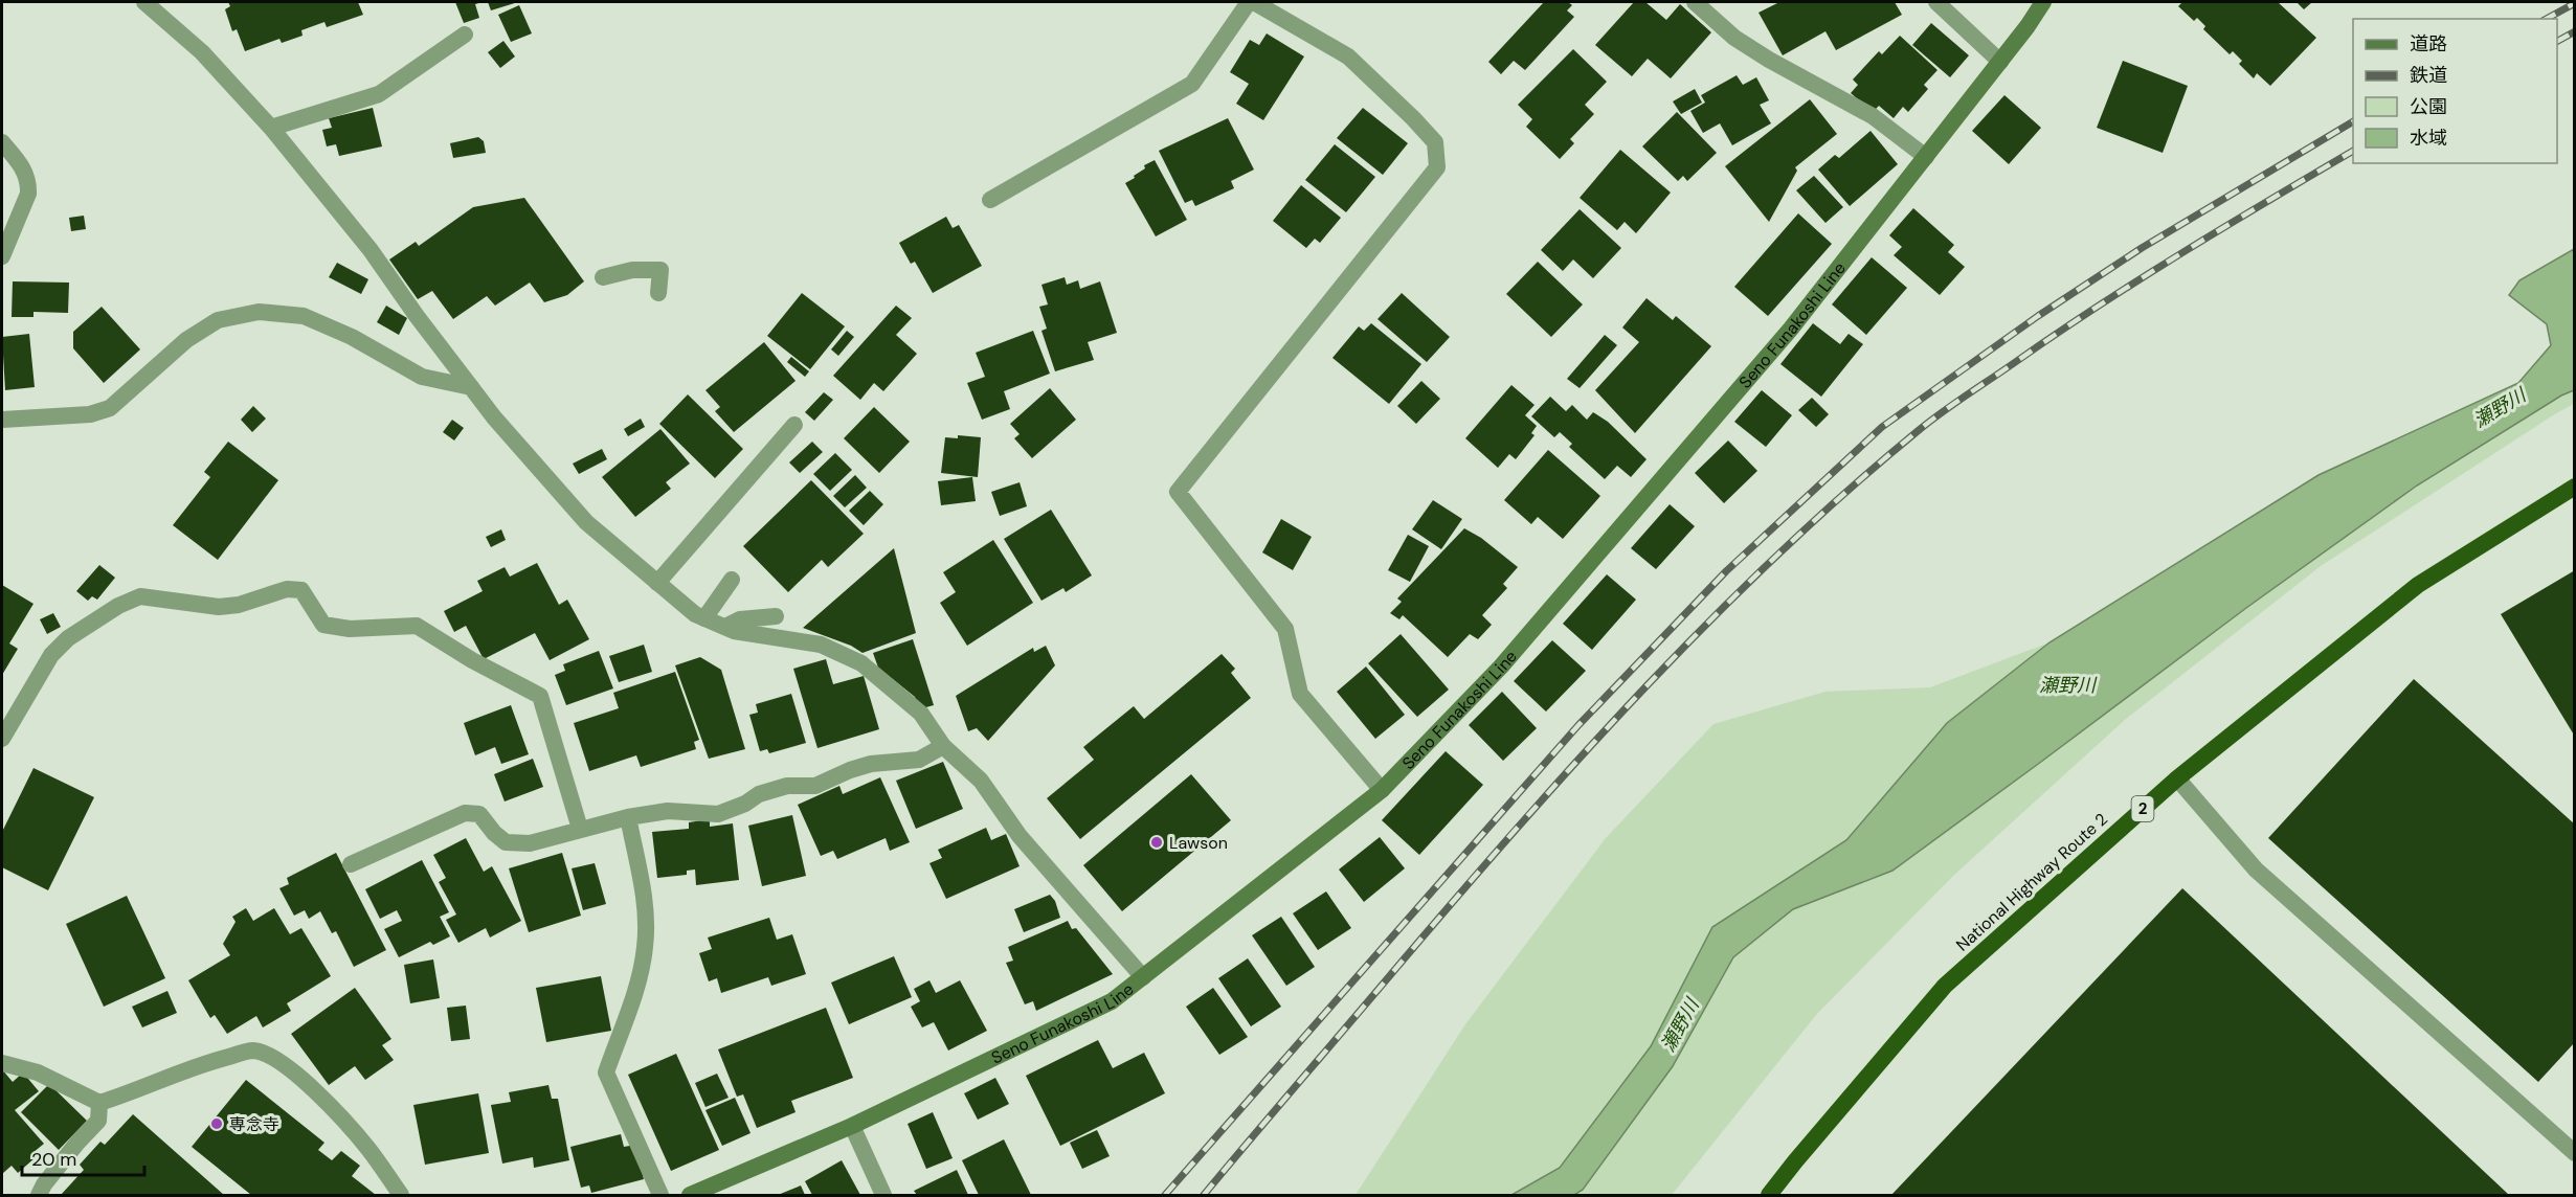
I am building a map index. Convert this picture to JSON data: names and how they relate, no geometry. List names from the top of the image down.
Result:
{
  "streets": {
    "highway": ["2", "National Highway Route 2"],
    "main road": ["Seno Funakoshi Line"]
  },
  "water": ["瀬野川"],
  "places": ["Lawson", "専念寺"],
  "legend": [
    "道路",
    "鉄道",
    "公園",
    "水域"
  ],
  "scale_bar": "20 m"
}
